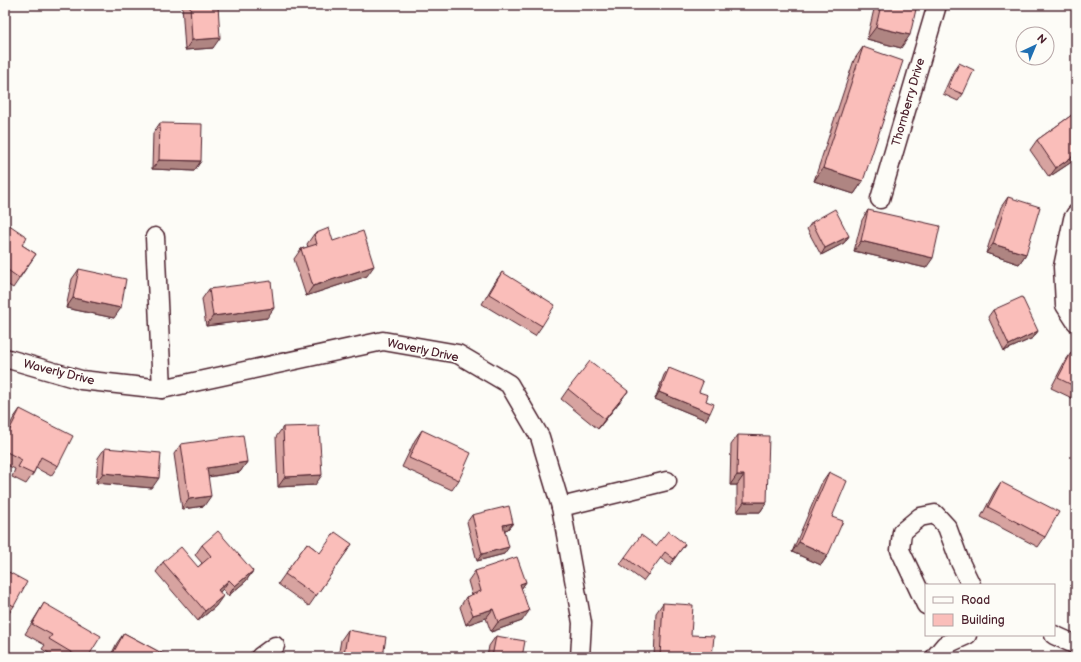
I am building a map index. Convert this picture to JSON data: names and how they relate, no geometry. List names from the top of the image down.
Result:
{
  "streets": {
    "street": ["Thornberry Drive", "Waverly Drive"]
  },
  "legend": ["Road", "Building"],
  "north": "top right"
}
